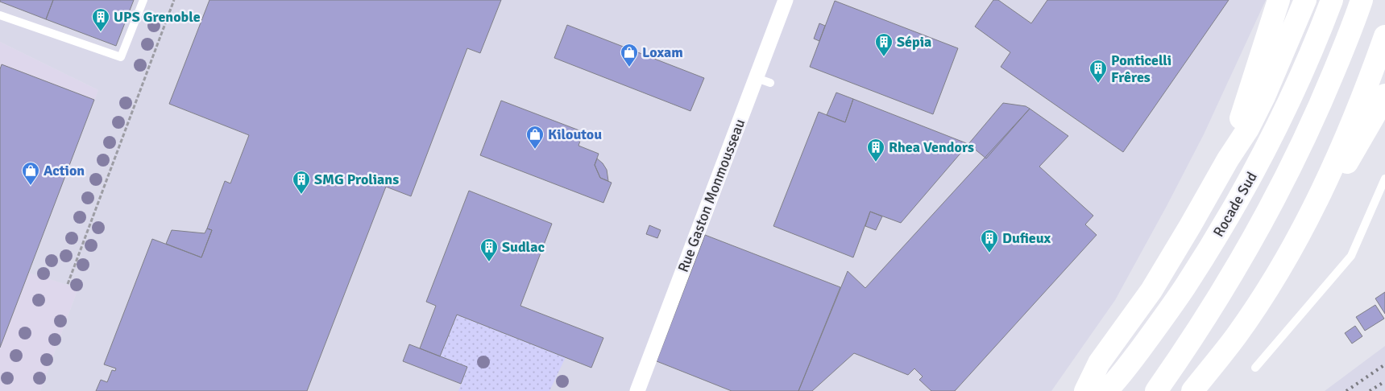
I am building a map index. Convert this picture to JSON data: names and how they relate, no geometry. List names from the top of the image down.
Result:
{
  "streets": {
    "highway": ["Rocade Sud"],
    "street": ["Rue Gaston Monmousseau"]
  },
  "places": {
    "building": [
      "UPS Grenoble",
      "Sépia",
      "Ponticelli Frêres",
      "Rhea Vendors",
      "SMG Prolians",
      "Dufieux",
      "Sudlac"
    ],
    "shop": ["Loxam", "Kiloutou", "Action"]
  }
}
